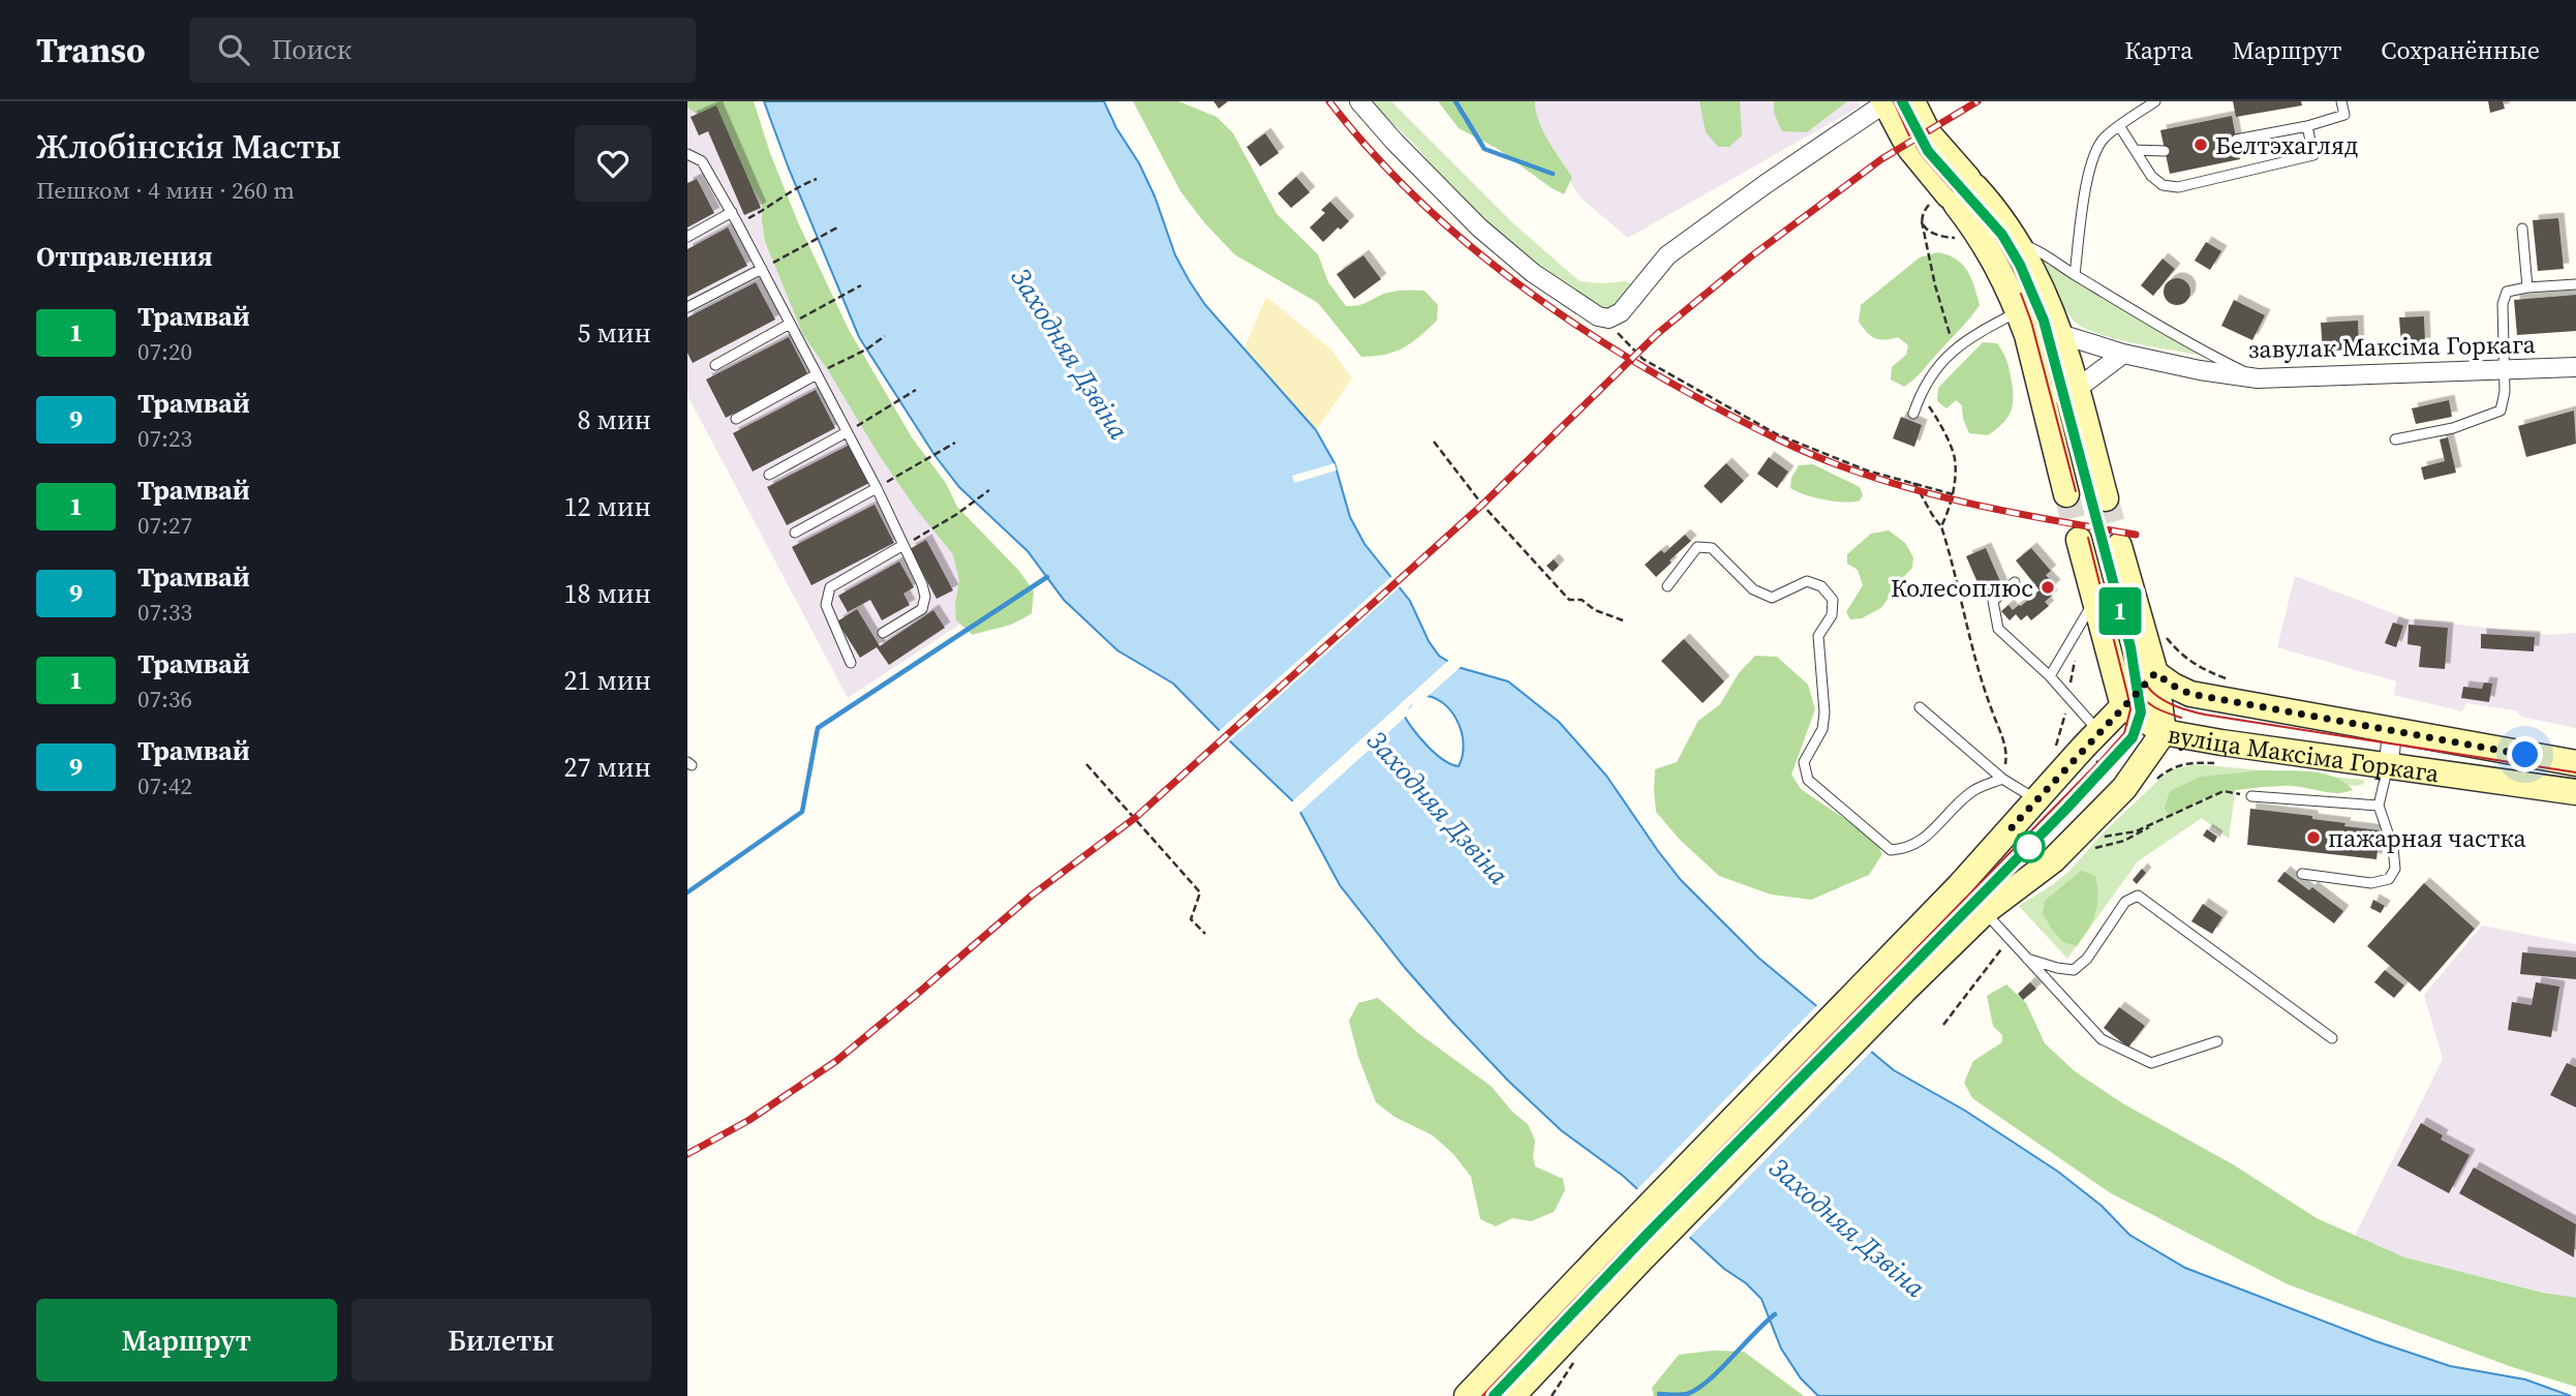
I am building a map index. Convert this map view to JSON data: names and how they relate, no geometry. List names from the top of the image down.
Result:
{
  "streets": {
    "main road": ["вуліца Максіма Горкага"],
    "street": ["завулак Максіма Горкага"]
  },
  "water": ["Заходняя Дзвіна"],
  "places": ["Белтэхагляд", "Колесоплюс", "пажарная частка"],
  "lines": ["tram line 1"],
  "page": {
    "header": "Transo",
    "search": "Поиск",
    "nav": ["Карта", "Маршрут", "Сохранённые"],
    "heading": [
      ["Жлобінскія Масты", "Пешком · 4 мин · 260 m"],
      "Отправления"
    ],
    "on_map": "1",
    "list": [
      {
        "mark": "1",
        "name": "Трамвай",
        "note": "07:20",
        "value": "5 мин"
      },
      {
        "mark": "9",
        "name": "Трамвай",
        "note": "07:23",
        "value": "8 мин"
      },
      {
        "mark": "1",
        "name": "Трамвай",
        "note": "07:27",
        "value": "12 мин"
      },
      {
        "mark": "9",
        "name": "Трамвай",
        "note": "07:33",
        "value": "18 мин"
      },
      {
        "mark": "1",
        "name": "Трамвай",
        "note": "07:36",
        "value": "21 мин"
      },
      {
        "mark": "9",
        "name": "Трамвай",
        "note": "07:42",
        "value": "27 мин"
      }
    ],
    "buttons": ["Маршрут", "Билеты"]
  }
}
